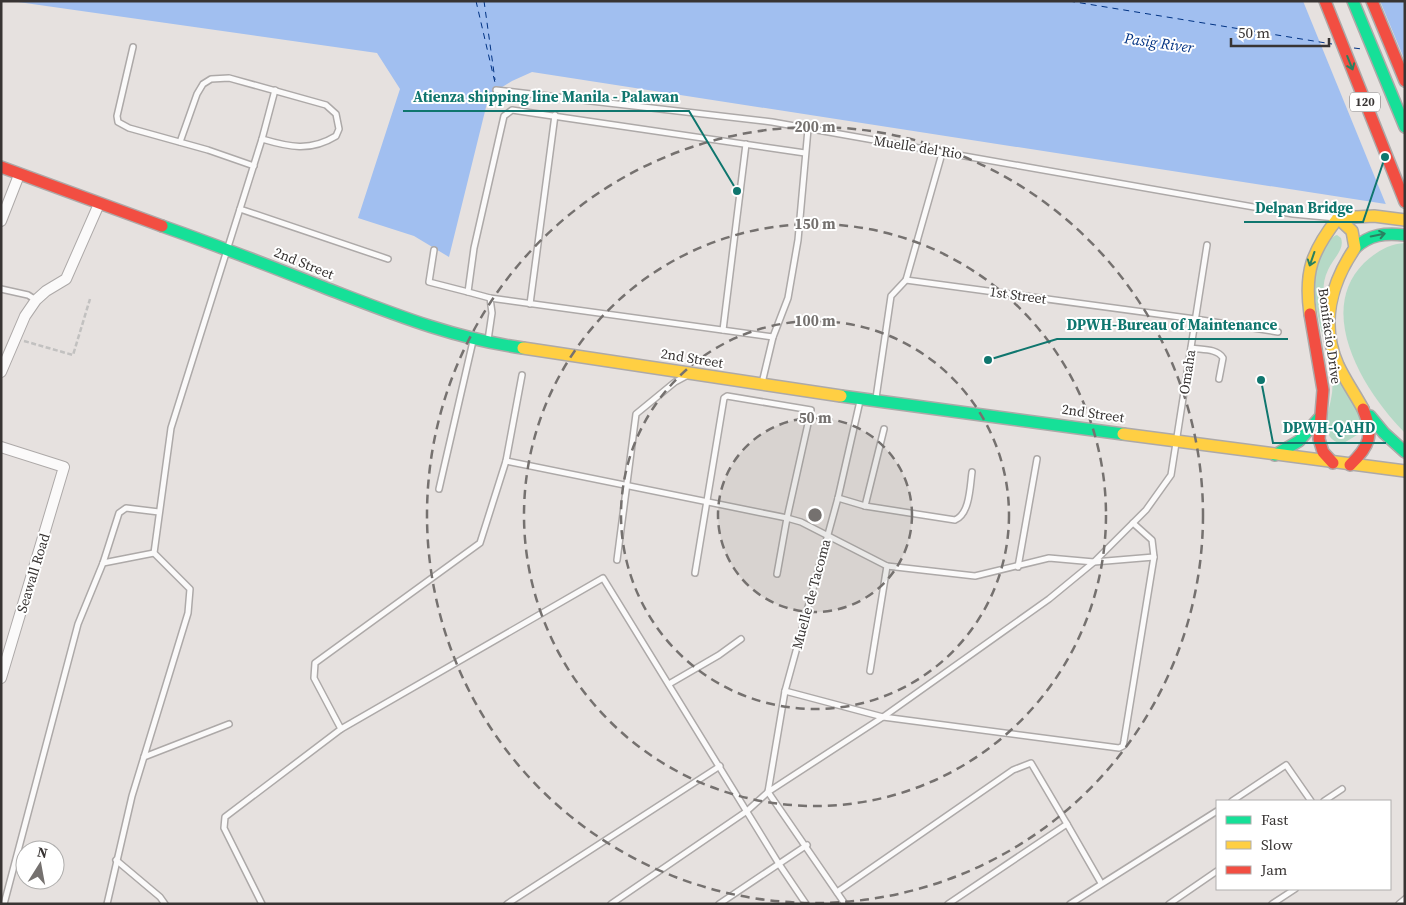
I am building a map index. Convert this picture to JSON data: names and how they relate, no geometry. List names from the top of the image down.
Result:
{
  "streets": {
    "main road": ["120", "2nd Street", "Bonifacio Drive"],
    "street": ["Seawall Road"],
    "lane": [
      "Muelle del Rio",
      "1st Street",
      "Omaha",
      "Muelle de Tacoma"
    ]
  },
  "crossings": [
    ["Muelle del Rio", "Bonifacio Drive"],
    ["2nd Street", "Bonifacio Drive"],
    ["2nd Street", "Omaha"],
    ["2nd Street", "Muelle de Tacoma"],
    ["1st Street", "Omaha"],
    ["Omaha", "Muelle de Tacoma"]
  ],
  "water": ["Pasig River"],
  "places": [
    "Delpan Bridge",
    "Atienza shipping line Manila - Palawan",
    "DPWH-Bureau of Maintenance",
    "DPWH-QAHD"
  ],
  "legend": ["Fast", "Slow", "Jam"],
  "scale_bar": "50 m",
  "north": "top",
  "rings": [
    "200 m",
    "150 m",
    "100 m",
    "50 m"
  ]
}
